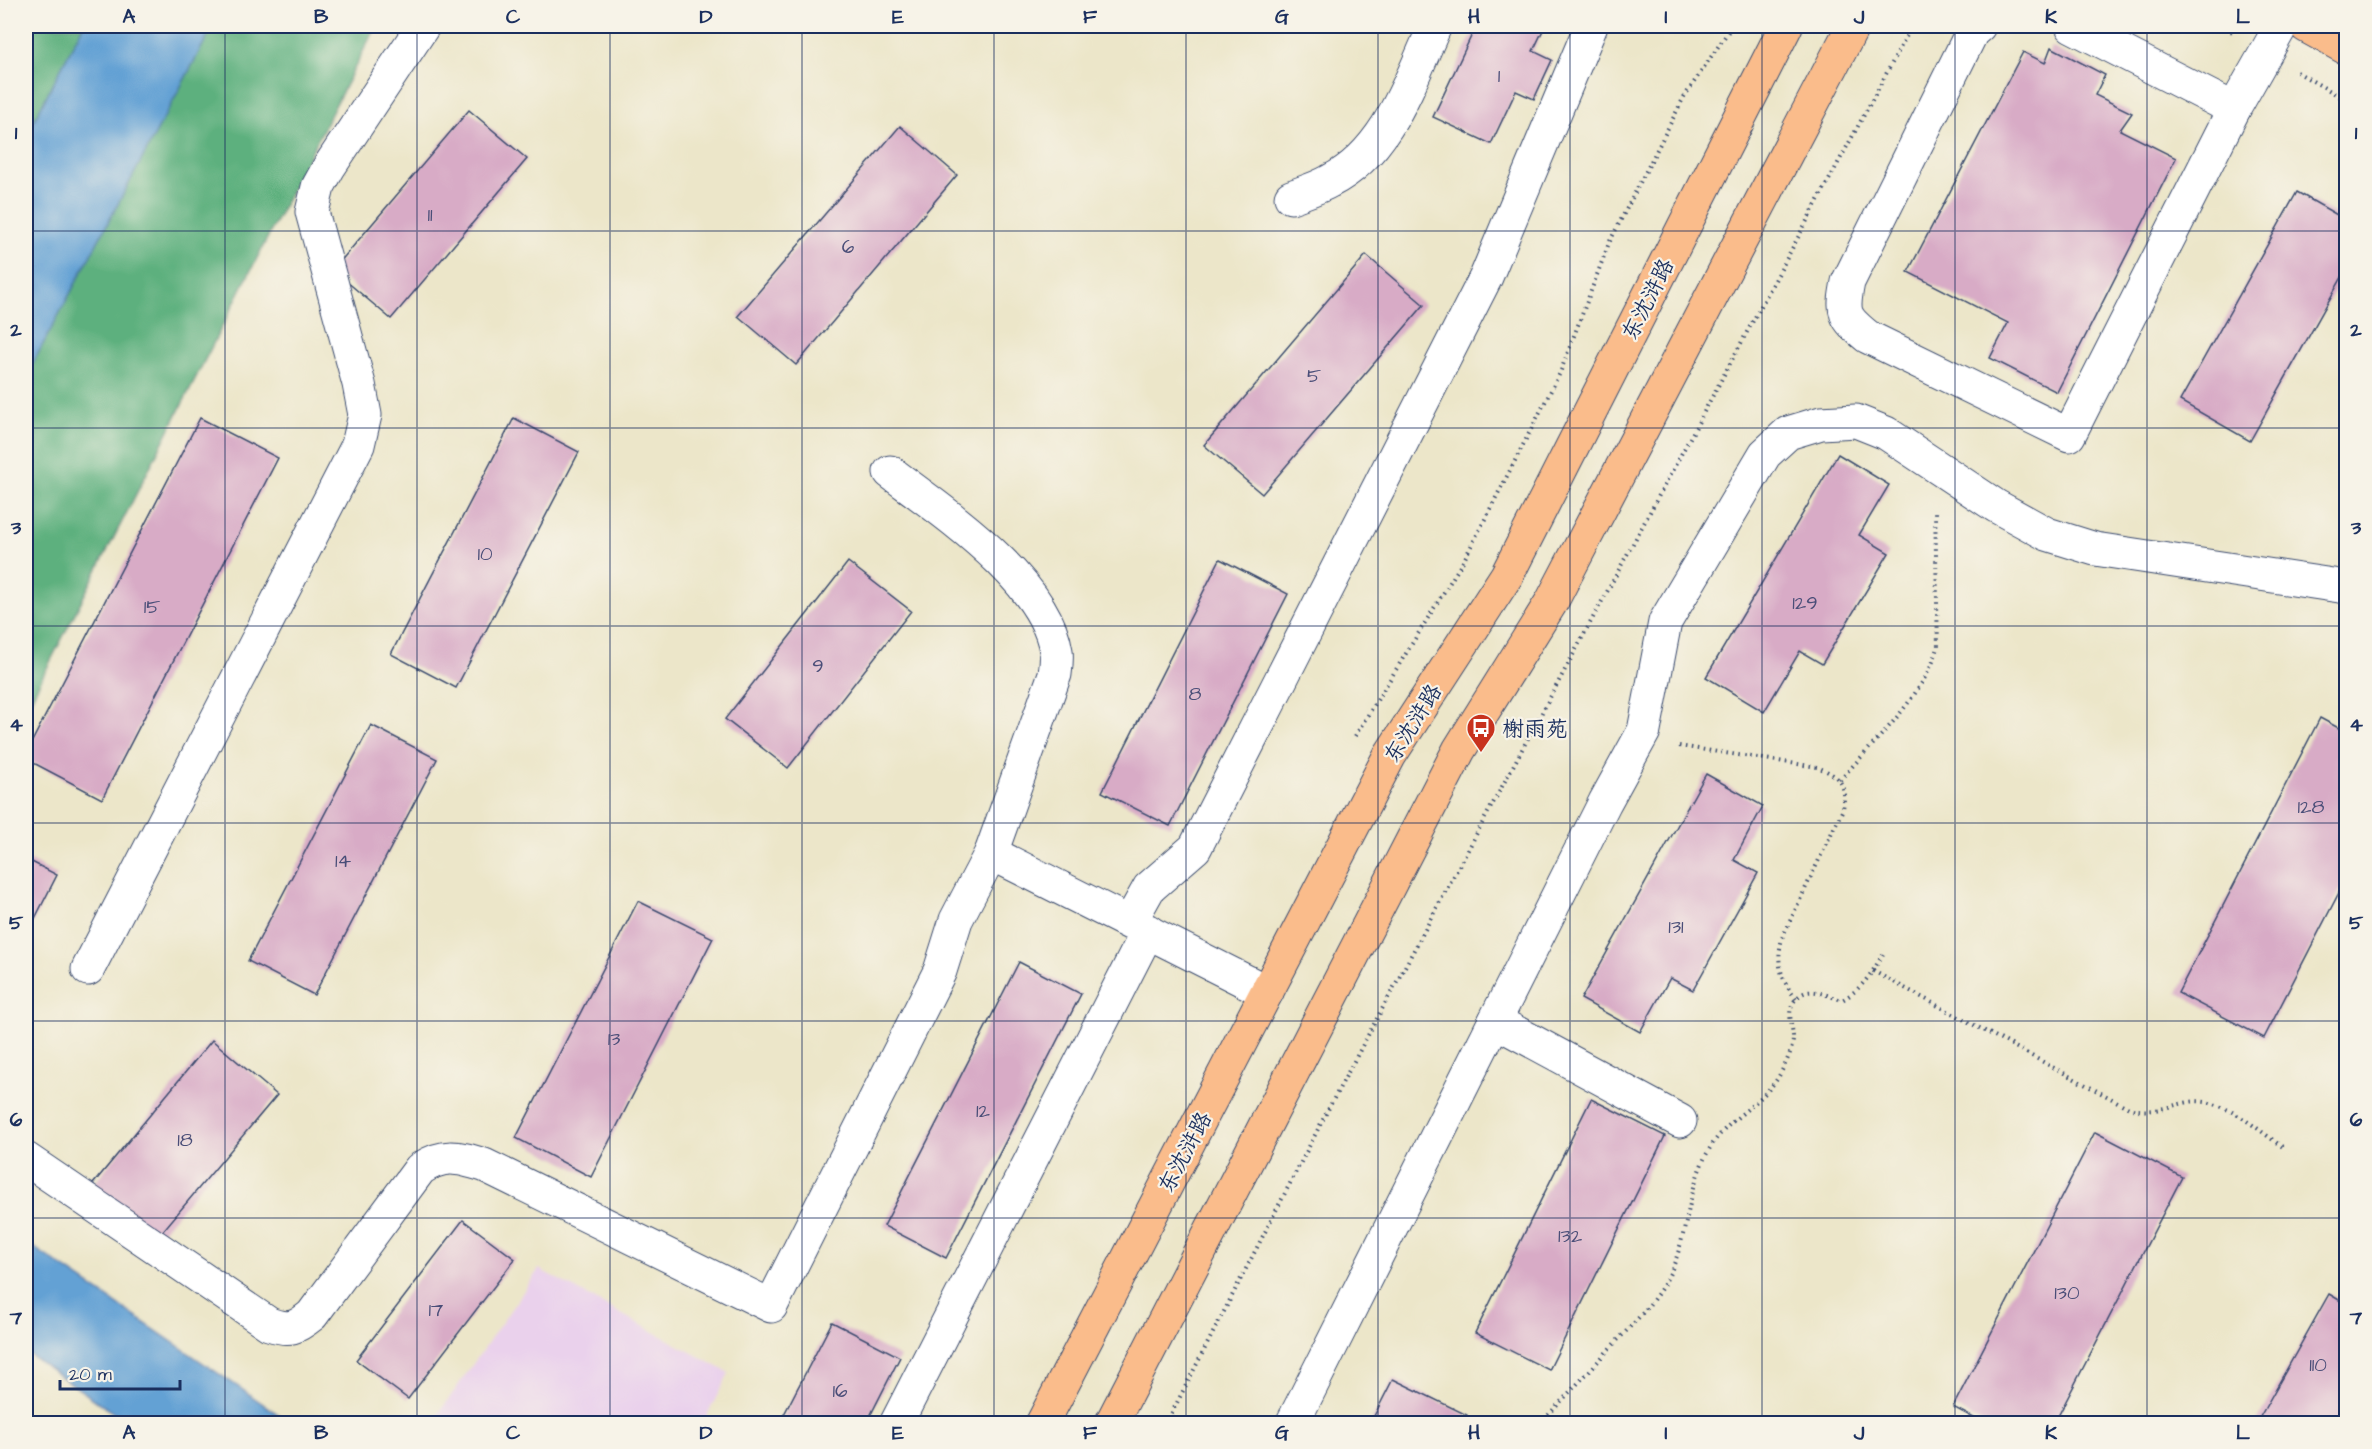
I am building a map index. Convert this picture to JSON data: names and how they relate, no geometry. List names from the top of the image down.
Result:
{
  "streets": {
    "main road": ["东沈浒路"]
  },
  "places": {
    "bus stop": ["榭雨苑"]
  },
  "house_numbers": [
    "1",
    "11",
    "6",
    "5",
    "10",
    "129",
    "15",
    "9",
    "8",
    "128",
    "14",
    "131",
    "13",
    "12",
    "18",
    "132",
    "130",
    "17",
    "110",
    "16"
  ],
  "scale_bar": "20 m",
  "grid": {
    "columns": [
      "A",
      "B",
      "C",
      "D",
      "E",
      "F",
      "G",
      "H",
      "I",
      "J",
      "K",
      "L"
    ],
    "rows": [
      "1",
      "2",
      "3",
      "4",
      "5",
      "6",
      "7"
    ]
  }
}
